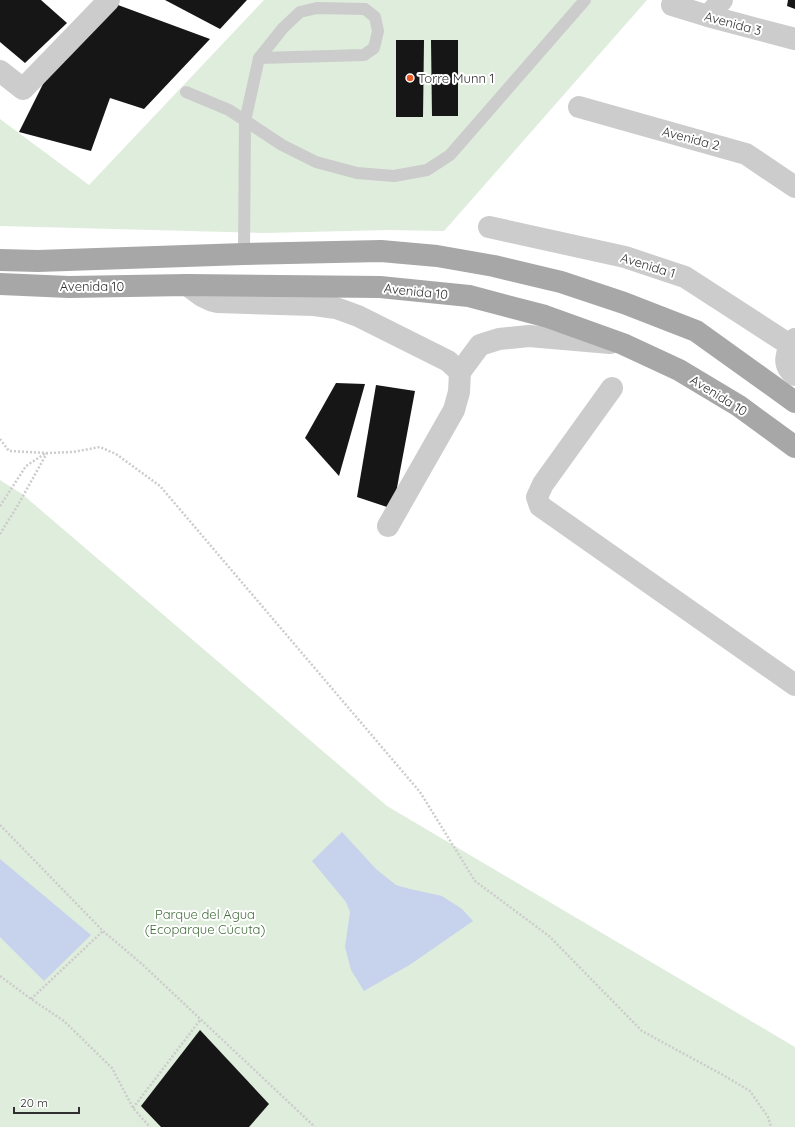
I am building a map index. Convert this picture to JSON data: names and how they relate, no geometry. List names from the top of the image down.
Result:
{
  "streets": {
    "main road": ["Avenida 10"],
    "street": ["Avenida 3", "Avenida 2", "Avenida 1"]
  },
  "parks": ["Parque del Agua (Ecoparque Cúcuta)"],
  "places": ["Torre Munn 1"],
  "scale_bar": "20 m"
}
